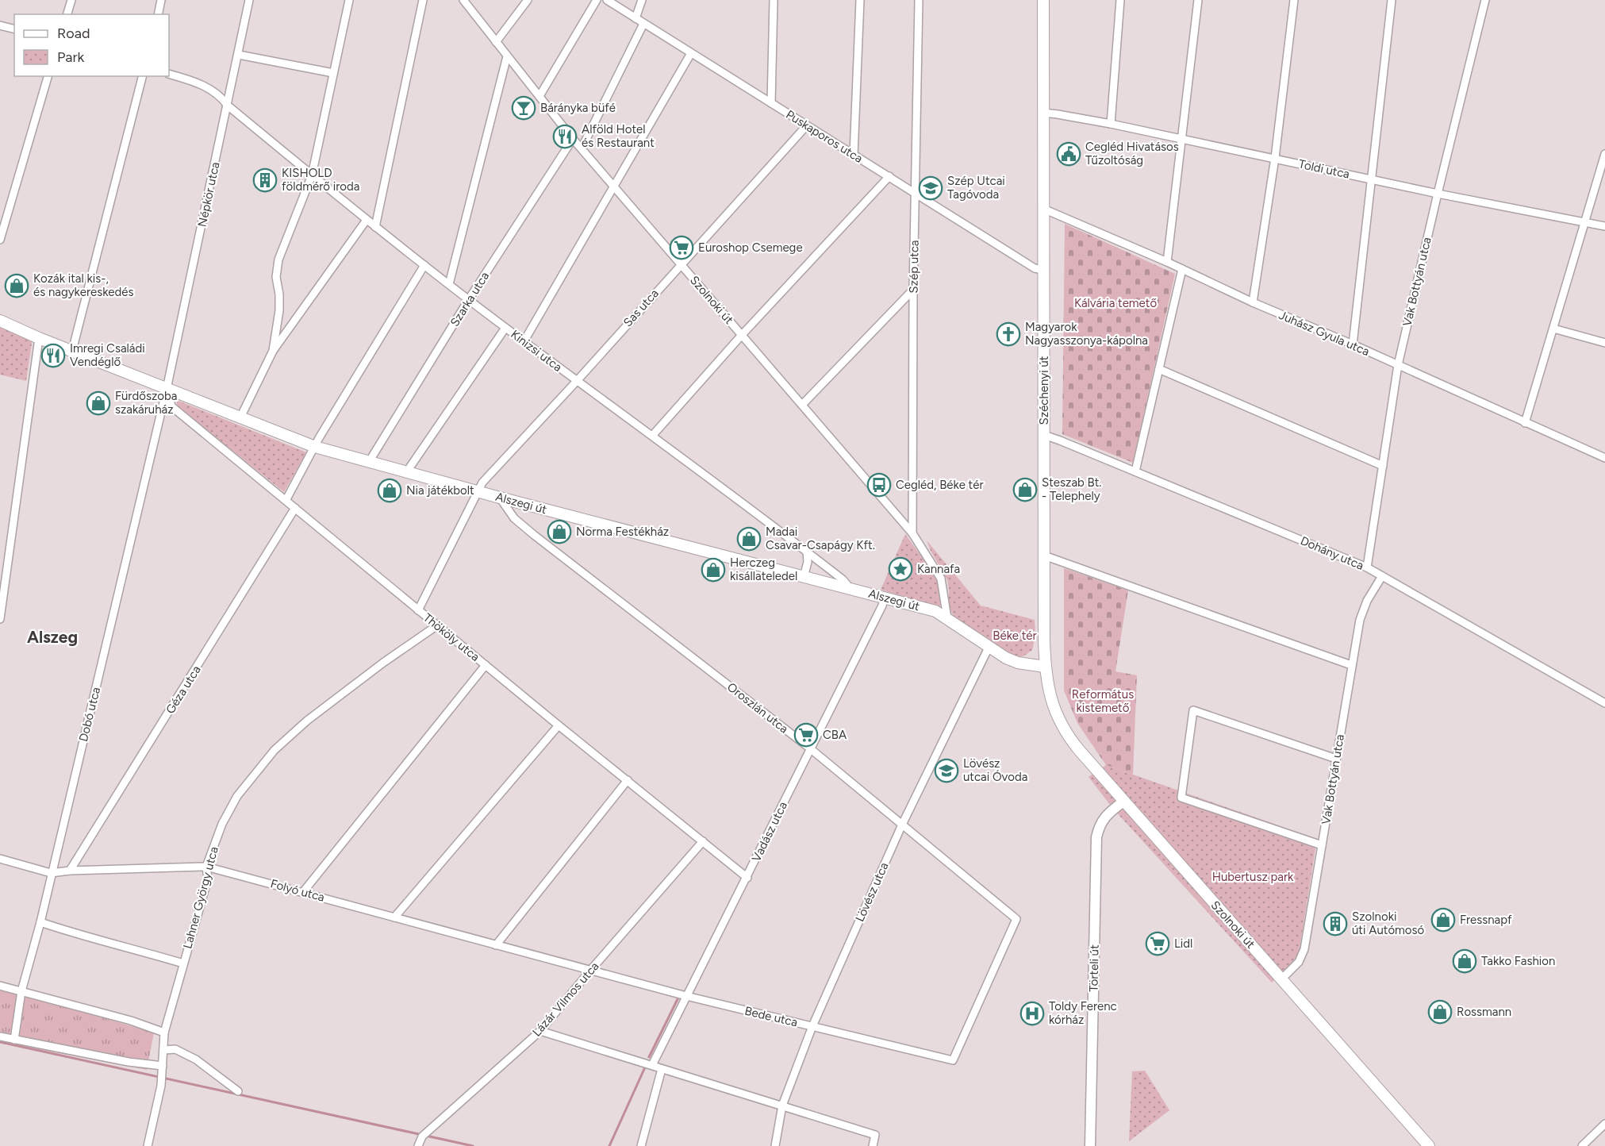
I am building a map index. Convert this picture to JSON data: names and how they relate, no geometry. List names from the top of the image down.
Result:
{
  "streets": {
    "main road": [
      "Szolnoki út",
      "Széchenyi út",
      "Alszegi út",
      "Törteli út"
    ],
    "street": [
      "Puskaporos utca",
      "Toldi utca",
      "Népkör utca",
      "Szép utca",
      "Vak Bottyán utca",
      "Szarka utca",
      "Sas utca",
      "Juhász Gyula utca",
      "Kinizsi utca",
      "Dohány utca",
      "Thököly utca",
      "Géza utca",
      "Oroszlán utca",
      "Dobó utca",
      "Vadász utca",
      "Folyó utca",
      "Lövész utca",
      "Lahner György utca",
      "Lázár Vilmos utca",
      "Bede utca"
    ]
  },
  "crossings": [
    ["Puskaporos utca", "Szép utca"],
    ["Puskaporos utca", "Sas utca"],
    ["Puskaporos utca", "Széchenyi út"],
    ["Toldi utca", "Vak Bottyán utca"],
    ["Toldi utca", "Széchenyi út"],
    ["Népkör utca", "Kinizsi utca"],
    ["Népkör utca", "Alszegi út"],
    ["Népkör utca", "Thököly utca"],
    ["Népkör utca", "Dobó utca"],
    ["Szép utca", "Szolnoki út"],
    ["Vak Bottyán utca", "Szolnoki út"],
    ["Vak Bottyán utca", "Juhász Gyula utca"],
    ["Vak Bottyán utca", "Dohány utca"],
    ["Szarka utca", "Szolnoki út"],
    ["Szarka utca", "Kinizsi utca"],
    ["Szarka utca", "Alszegi út"],
    ["Szolnoki út", "Sas utca"],
    ["Szolnoki út", "Széchenyi út"],
    ["Szolnoki út", "Alszegi út"],
    ["Szolnoki út", "Törteli út"],
    ["Sas utca", "Kinizsi utca"],
    ["Sas utca", "Alszegi út"],
    ["Sas utca", "Thököly utca"],
    ["Juhász Gyula utca", "Széchenyi út"],
    ["Kinizsi utca", "Alszegi út"],
    ["Széchenyi út", "Alszegi út"],
    ["Széchenyi út", "Dohány utca"],
    ["Alszegi út", "Thököly utca"],
    ["Alszegi út", "Oroszlán utca"],
    ["Alszegi út", "Dobó utca"],
    ["Alszegi út", "Vadász utca"],
    ["Alszegi út", "Lövész utca"],
    ["Thököly utca", "Géza utca"],
    ["Thököly utca", "Dobó utca"],
    ["Thököly utca", "Vadász utca"],
    ["Thököly utca", "Lahner György utca"],
    ["Thököly utca", "Lázár Vilmos utca"],
    ["Géza utca", "Folyó utca"],
    ["Oroszlán utca", "Vadász utca"],
    ["Oroszlán utca", "Lövész utca"],
    ["Oroszlán utca", "Bede utca"],
    ["Dobó utca", "Folyó utca"],
    ["Vadász utca", "Bede utca"],
    ["Folyó utca", "Lahner György utca"],
    ["Folyó utca", "Lázár Vilmos utca"],
    ["Folyó utca", "Bede utca"],
    ["Lövész utca", "Bede utca"],
    ["Lázár Vilmos utca", "Bede utca"]
  ],
  "districts": ["Alszeg"],
  "parks": [
    "Kálvária temető",
    "Béke tér",
    "Református kistemető",
    "Hubertusz park"
  ],
  "places": {
    "bar": ["Bárányka büfé"],
    "restaurant": ["Alföld Hotel és Restaurant", "Imregi Családi Vendéglő"],
    "public building": ["Cegléd Hivatásos Tűzoltóság"],
    "building": ["KISHOLD földmérő iroda", "Szolnoki úti Autómosó"],
    "school or university": ["Szép Utcai Tagóvoda", "Lövész utcai Óvoda"],
    "supermarket": ["Euroshop Csemege", "CBA", "Lidl"],
    "shop": [
      "Kozák ital kis-, és nagykereskedés",
      "Fürdőszoba szakáruház",
      "Steszab Bt. - Telephely",
      "Nia játékbolt",
      "Norma Festékház",
      "Madai Csavar-Csapágy Kft.",
      "Herczeg kisállateledel",
      "Fressnapf",
      "Takko Fashion",
      "Rossmann"
    ],
    "church": ["Magyarok Nagyasszonya-kápolna"],
    "bus stop": ["Cegléd, Béke tér"],
    "place": ["Kannafa"],
    "hospital": ["Toldy Ferenc kórház"]
  },
  "legend": ["Road", "Park"]
}
